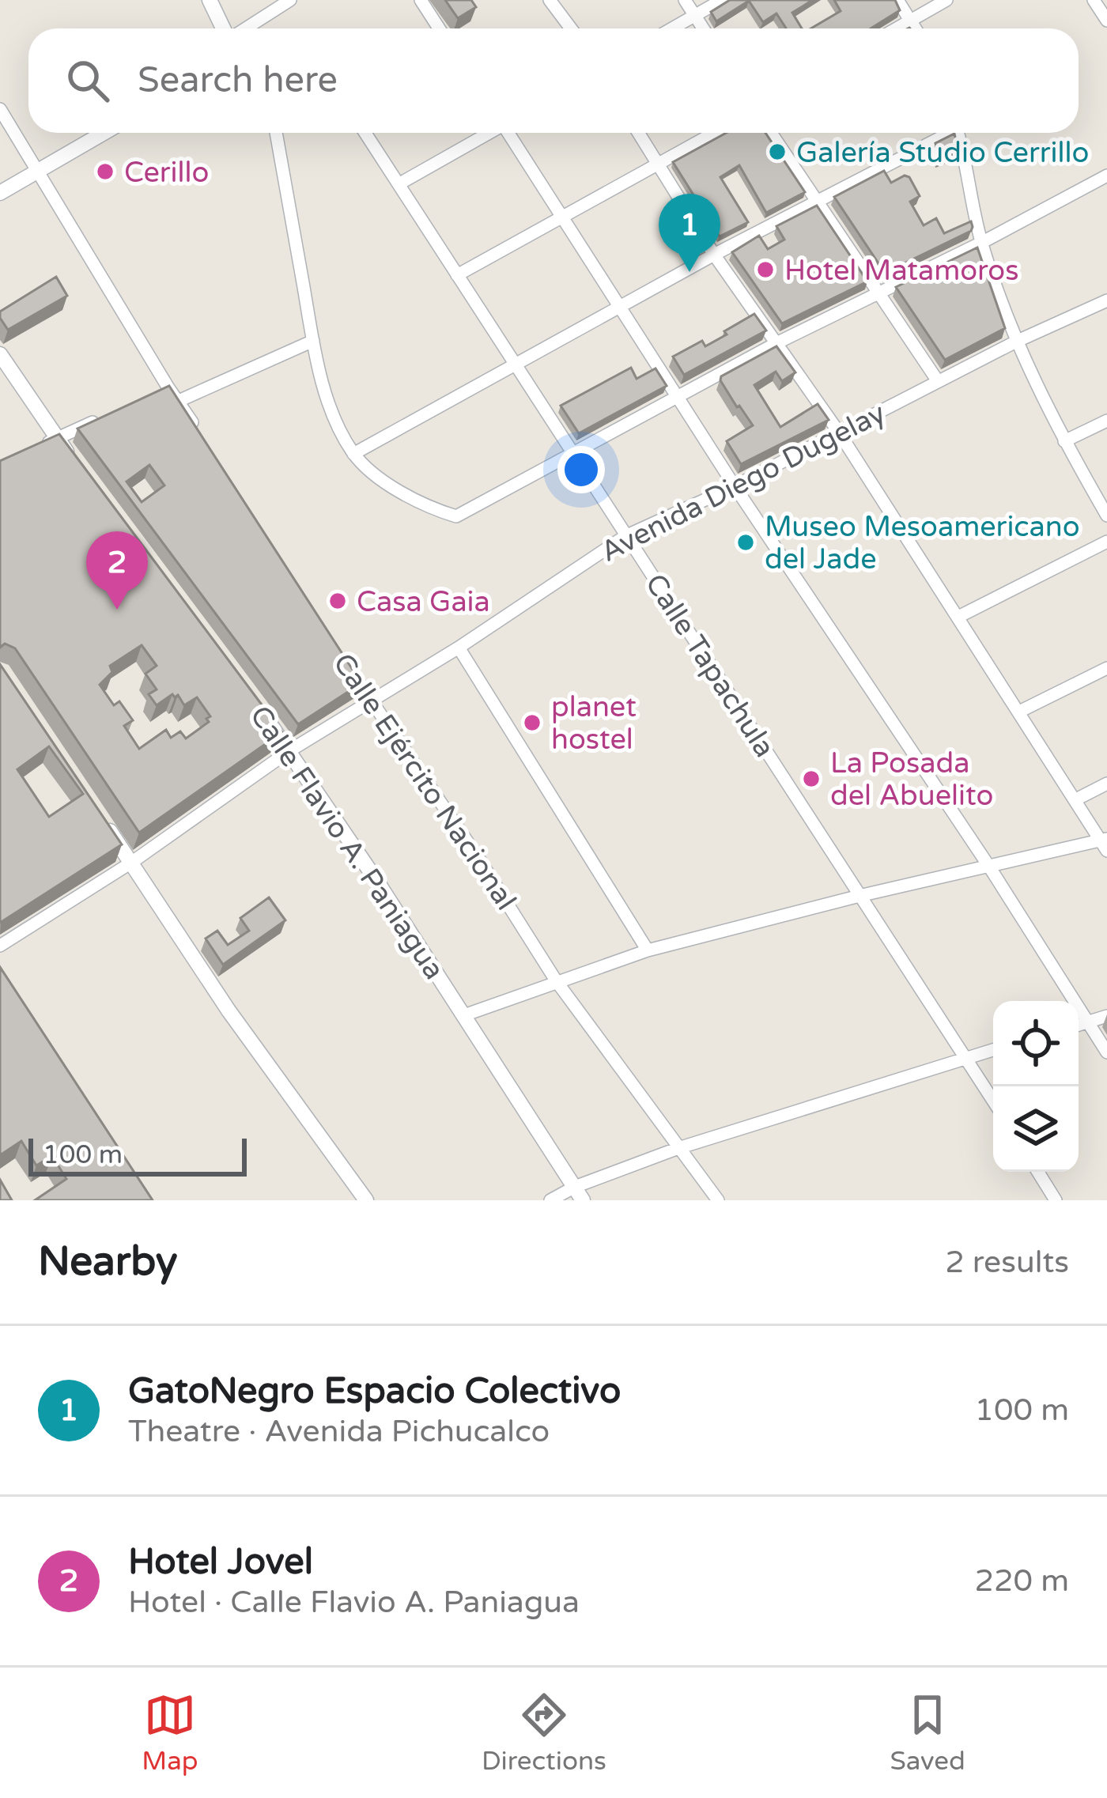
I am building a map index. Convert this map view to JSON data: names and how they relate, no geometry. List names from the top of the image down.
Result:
{
  "streets": {
    "street": [
      "Avenida Diego Dugelay",
      "Calle Tapachula",
      "Calle Ejército Nacional",
      "Calle Flavio A. Paniagua"
    ]
  },
  "crossings": [
    ["Avenida Diego Dugelay", "Calle Tapachula"],
    ["Avenida Diego Dugelay", "Calle Ejército Nacional"],
    ["Avenida Diego Dugelay", "Calle Flavio A. Paniagua"]
  ],
  "places": [
    "Galería Studio Cerrillo",
    "Cerillo",
    "Hotel Matamoros",
    "Museo Mesoamericano del Jade",
    "Casa Gaia",
    "planet hostel",
    "La Posada del Abuelito"
  ],
  "scale_bar": "100 m",
  "page": {
    "search": "Search here",
    "pins": ["1", "2"],
    "scale": "100 m",
    "heading": ["Nearby", "2 results"],
    "list": [
      {
        "mark": "1",
        "name": "GatoNegro Espacio Colectivo",
        "note": "Theatre · Avenida Pichucalco",
        "value": "100 m"
      },
      {
        "mark": "2",
        "name": "Hotel Jovel",
        "note": "Hotel · Calle Flavio A. Paniagua",
        "value": "220 m"
      }
    ],
    "nav": ["Map", "Directions", "Saved"]
  }
}
